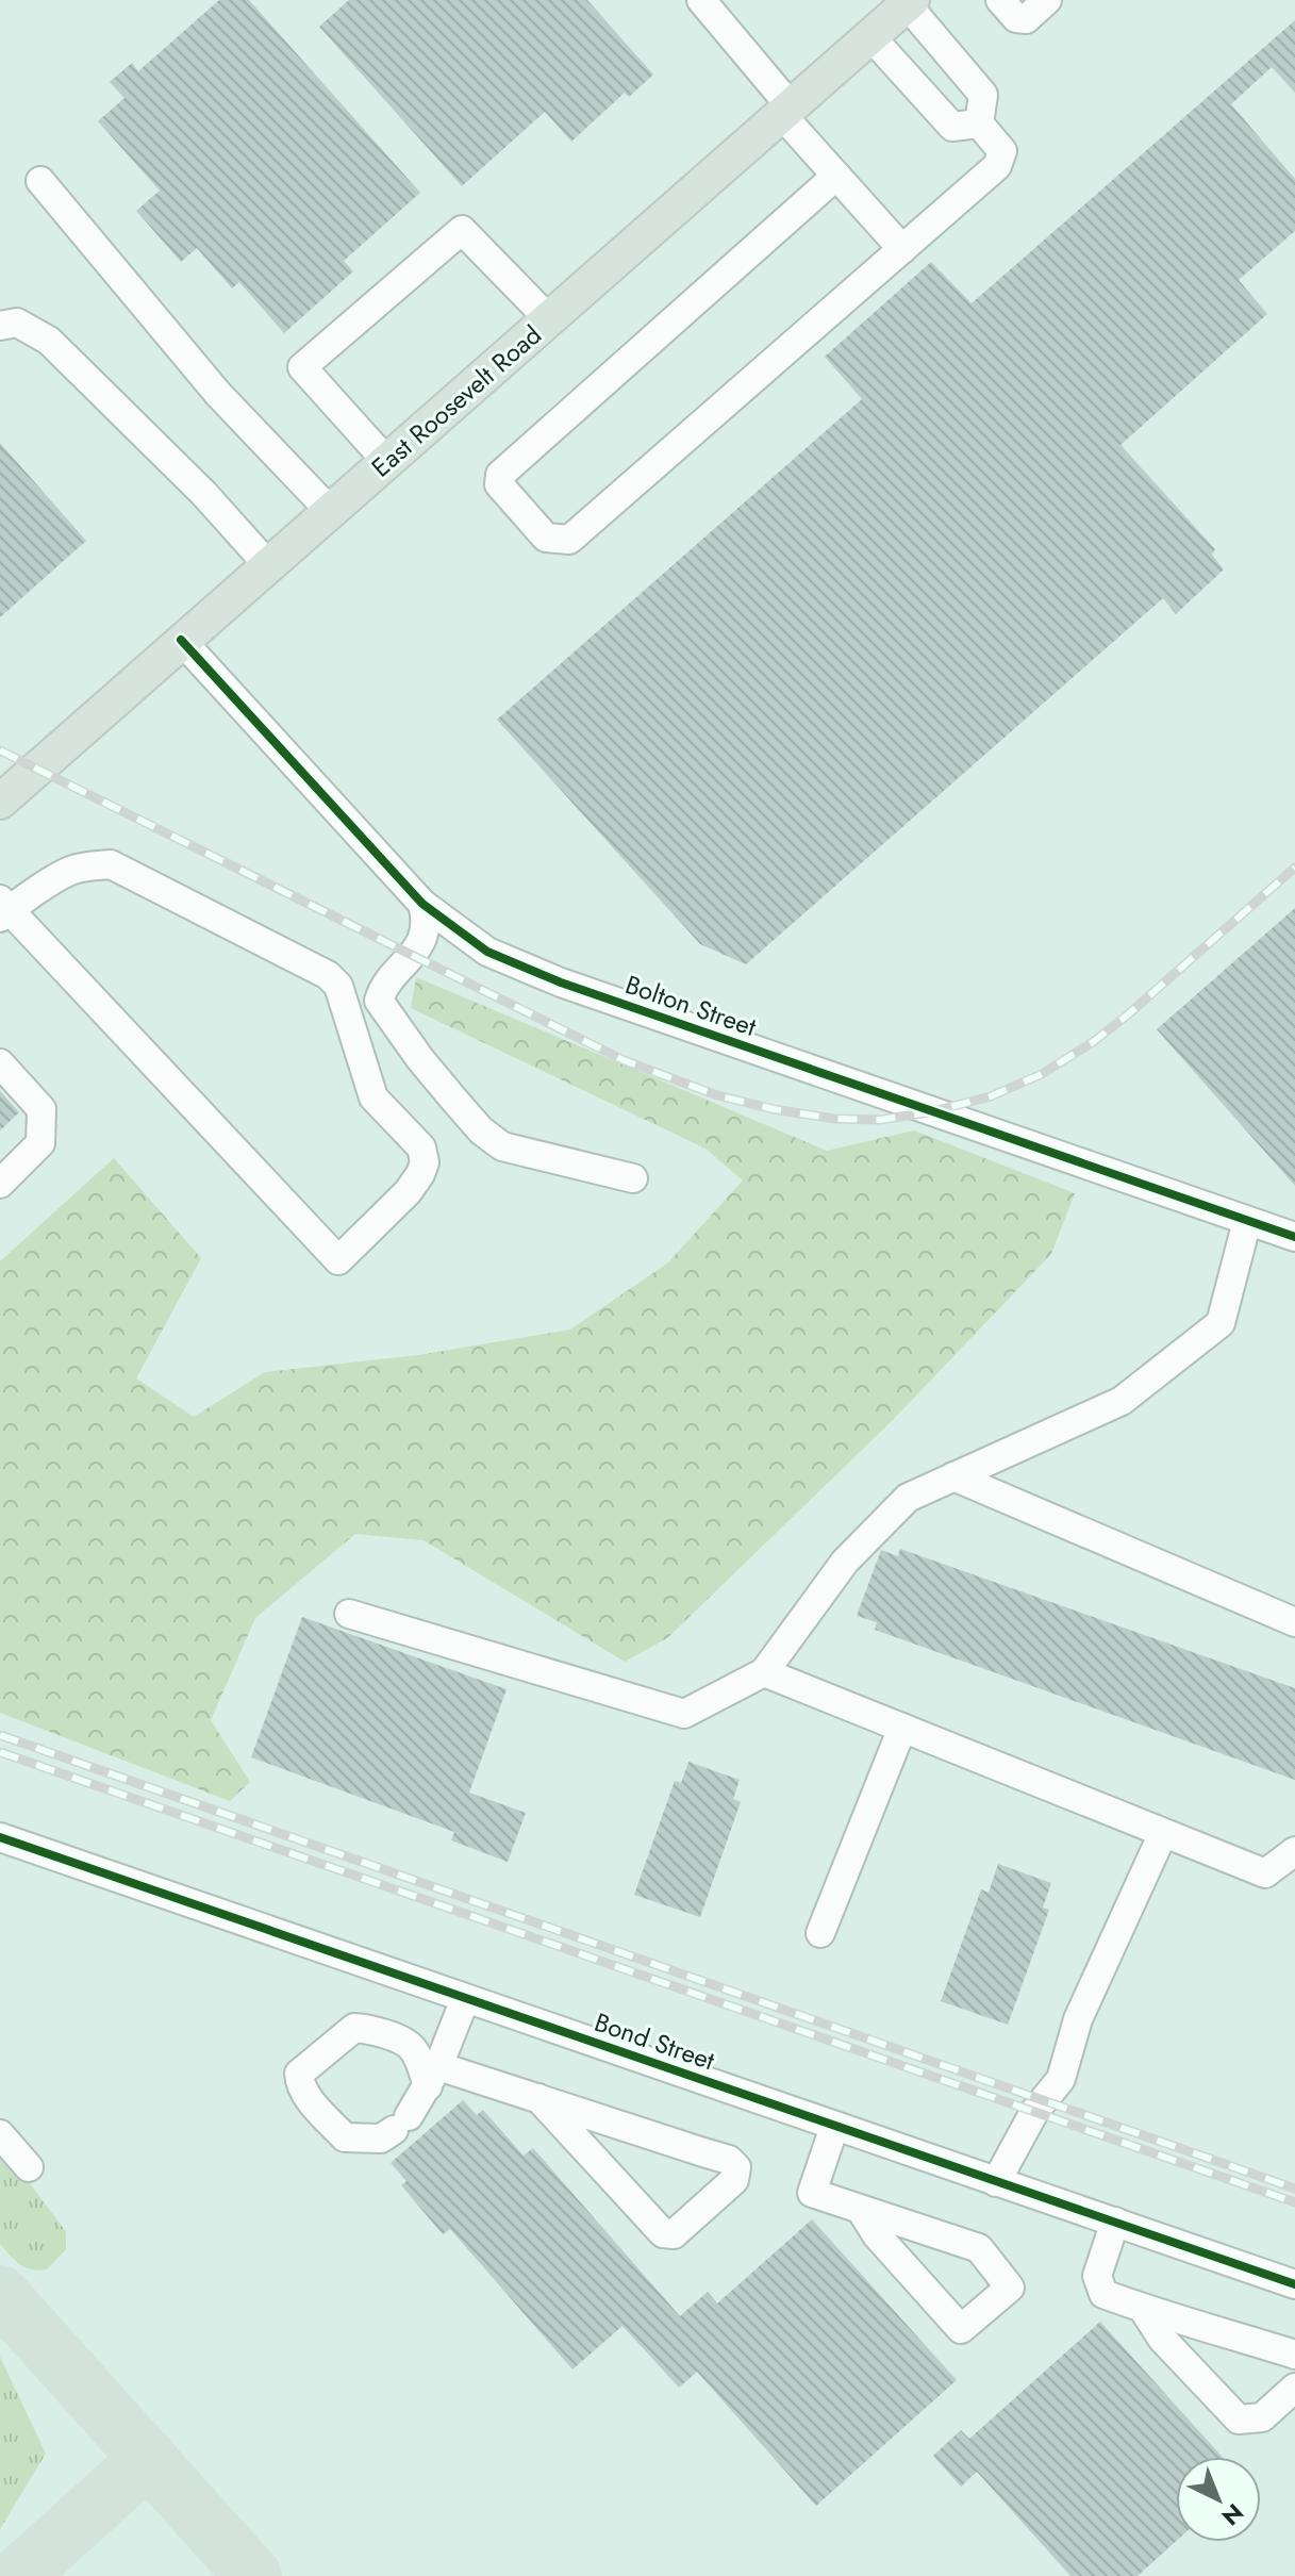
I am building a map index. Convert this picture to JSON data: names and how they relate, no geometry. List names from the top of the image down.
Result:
{
  "streets": {
    "main road": ["East Roosevelt Road"],
    "street": ["Bolton Street", "Bond Street"]
  },
  "crossings": [
    ["East Roosevelt Road", "Bolton Street"]
  ],
  "north": "bottom right"
}
